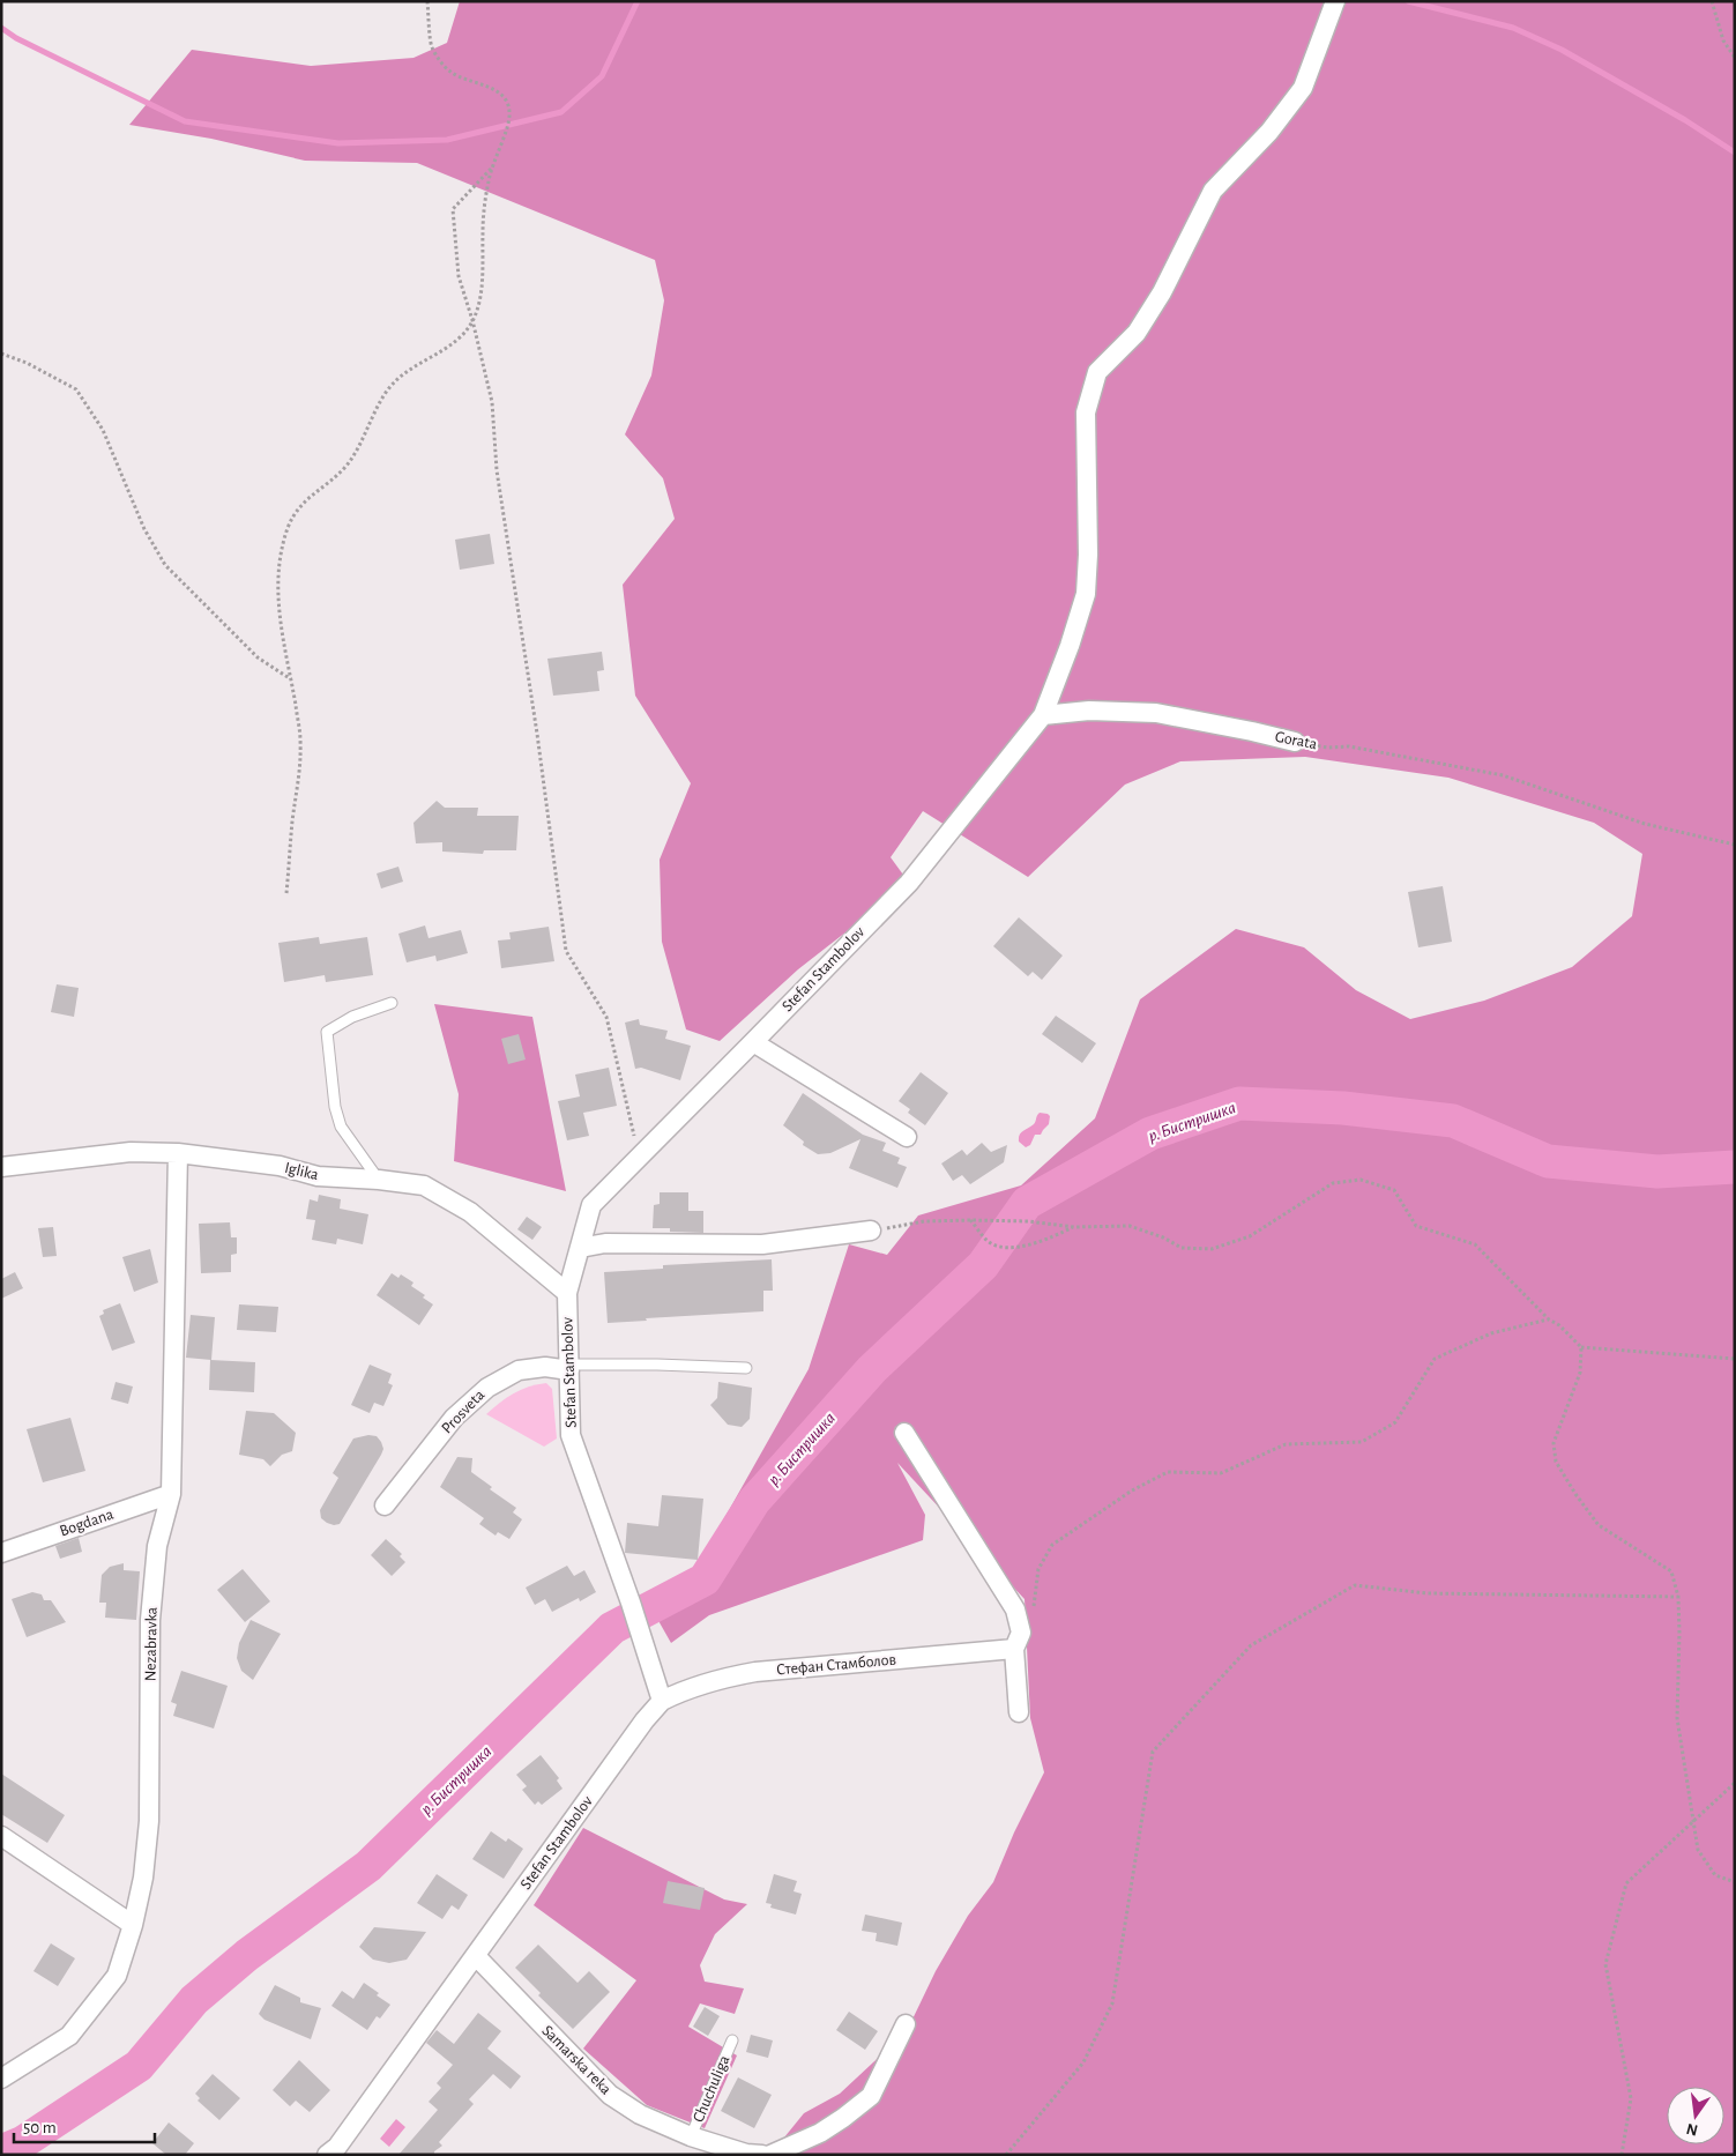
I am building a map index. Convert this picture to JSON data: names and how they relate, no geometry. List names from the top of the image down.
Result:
{
  "streets": {
    "street": [
      "Gorata",
      "Stefan Stambolov",
      "Iglika",
      "Prosveta",
      "Bogdana",
      "Nezabravka",
      "Стефан Стамболов",
      "Samarska reka"
    ],
    "lane": ["Chuchuliga"]
  },
  "crossings": [
    ["Gorata", "Stefan Stambolov"],
    ["Stefan Stambolov", "Iglika"],
    ["Stefan Stambolov", "Prosveta"],
    ["Stefan Stambolov", "Стефан Стамболов"],
    ["Stefan Stambolov", "Samarska reka"],
    ["Iglika", "Nezabravka"],
    ["Bogdana", "Nezabravka"],
    ["Samarska reka", "Chuchuliga"]
  ],
  "water": ["р. Бистришка"],
  "scale_bar": "50 m",
  "north": "bottom"
}
